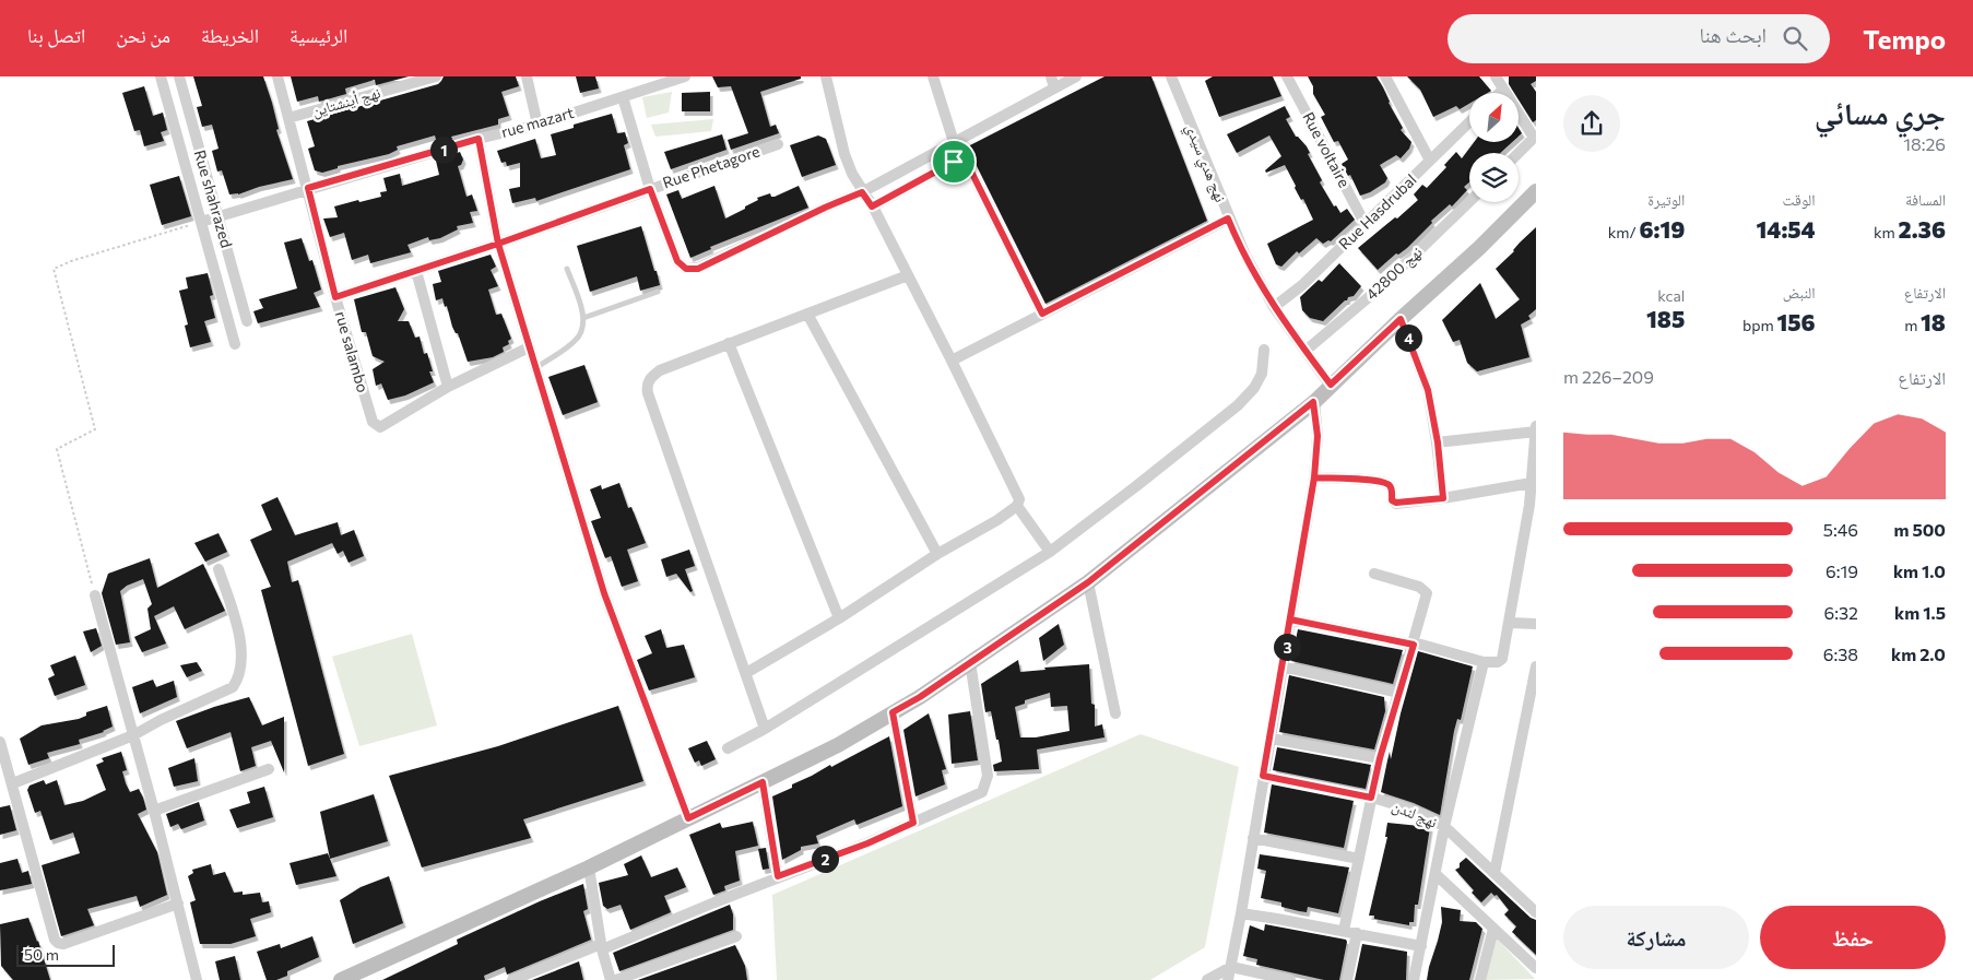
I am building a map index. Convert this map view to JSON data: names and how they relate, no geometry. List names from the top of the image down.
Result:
{
  "streets": {
    "street": [
      "نهج أينشتاين",
      "rue mazart",
      "Rue voltaire",
      "نهج هدي سيدي",
      "Rue Phetagore",
      "Rue shahrazed",
      "Rue Hasdrubal",
      "نهج 42800",
      "rue salambo",
      "نهج لندن"
    ]
  },
  "crossings": [
    ["نهج أينشتاين", "rue salambo"],
    ["rue mazart", "Rue shahrazed"],
    ["rue mazart", "rue salambo"],
    ["Rue voltaire", "Rue Hasdrubal"],
    ["نهج هدي سيدي", "Rue Hasdrubal"],
    ["نهج هدي سيدي", "نهج 42800"],
    ["Rue Phetagore", "rue salambo"]
  ],
  "scale_bar": "50 m",
  "north": "top right",
  "page": {
    "header": "Tempo",
    "search": "ابحث هنا",
    "nav": [
      "الرئيسية",
      "الخريطة",
      "من نحن",
      "اتصل بنا"
    ],
    "heading": ["جري مسائي", "18:26"],
    "pins": [
      "1",
      "4",
      "3",
      "2"
    ],
    "stats": [
      ["المسافة", "2.36 km"],
      ["الوقت", "14:54"],
      ["الوتيرة", "6:19 /km"],
      ["الارتفاع", "18 m"],
      ["النبض", "156 bpm"],
      ["kcal", "185"]
    ],
    "chart": ["الارتفاع", "209–226 m"],
    "list": [
      {
        "name": "500 m",
        "note": "5:46"
      },
      {
        "name": "1.0 km",
        "note": "6:19"
      },
      {
        "name": "1.5 km",
        "note": "6:32"
      },
      {
        "name": "2.0 km",
        "note": "6:38"
      }
    ],
    "buttons": ["حفظ", "مشاركة"],
    "scale": "50 m"
  }
}
